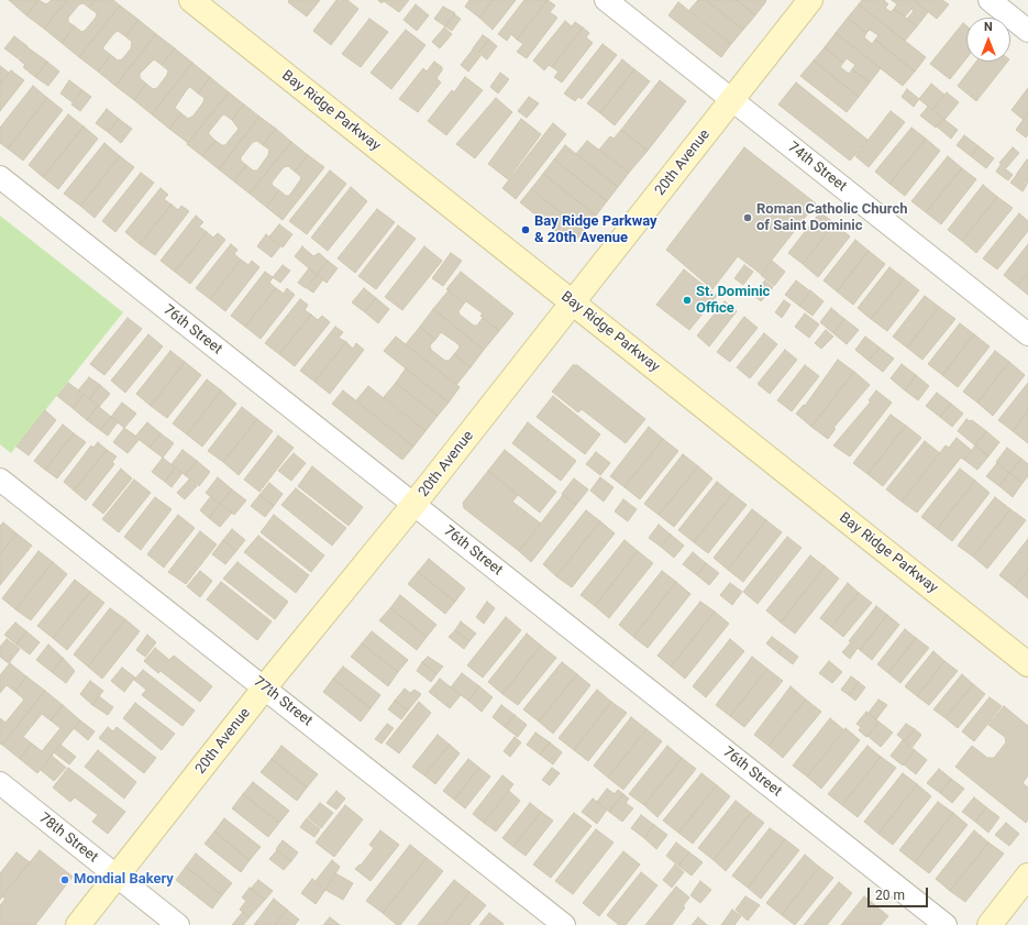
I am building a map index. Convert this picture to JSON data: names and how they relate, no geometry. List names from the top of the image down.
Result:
{
  "streets": {
    "street": [
      "Bay Ridge Parkway",
      "20th Avenue",
      "74th Street",
      "76th Street",
      "77th Street",
      "78th Street"
    ]
  },
  "crossings": [
    ["Bay Ridge Parkway", "20th Avenue"],
    ["20th Avenue", "74th Street"],
    ["20th Avenue", "76th Street"],
    ["20th Avenue", "77th Street"],
    ["20th Avenue", "78th Street"]
  ],
  "places": [
    "Roman Catholic Church of Saint Dominic",
    "Bay Ridge Parkway & 20th Avenue",
    "St. Dominic Office",
    "Mondial Bakery"
  ],
  "scale_bar": "20 m",
  "north": "top"
}
